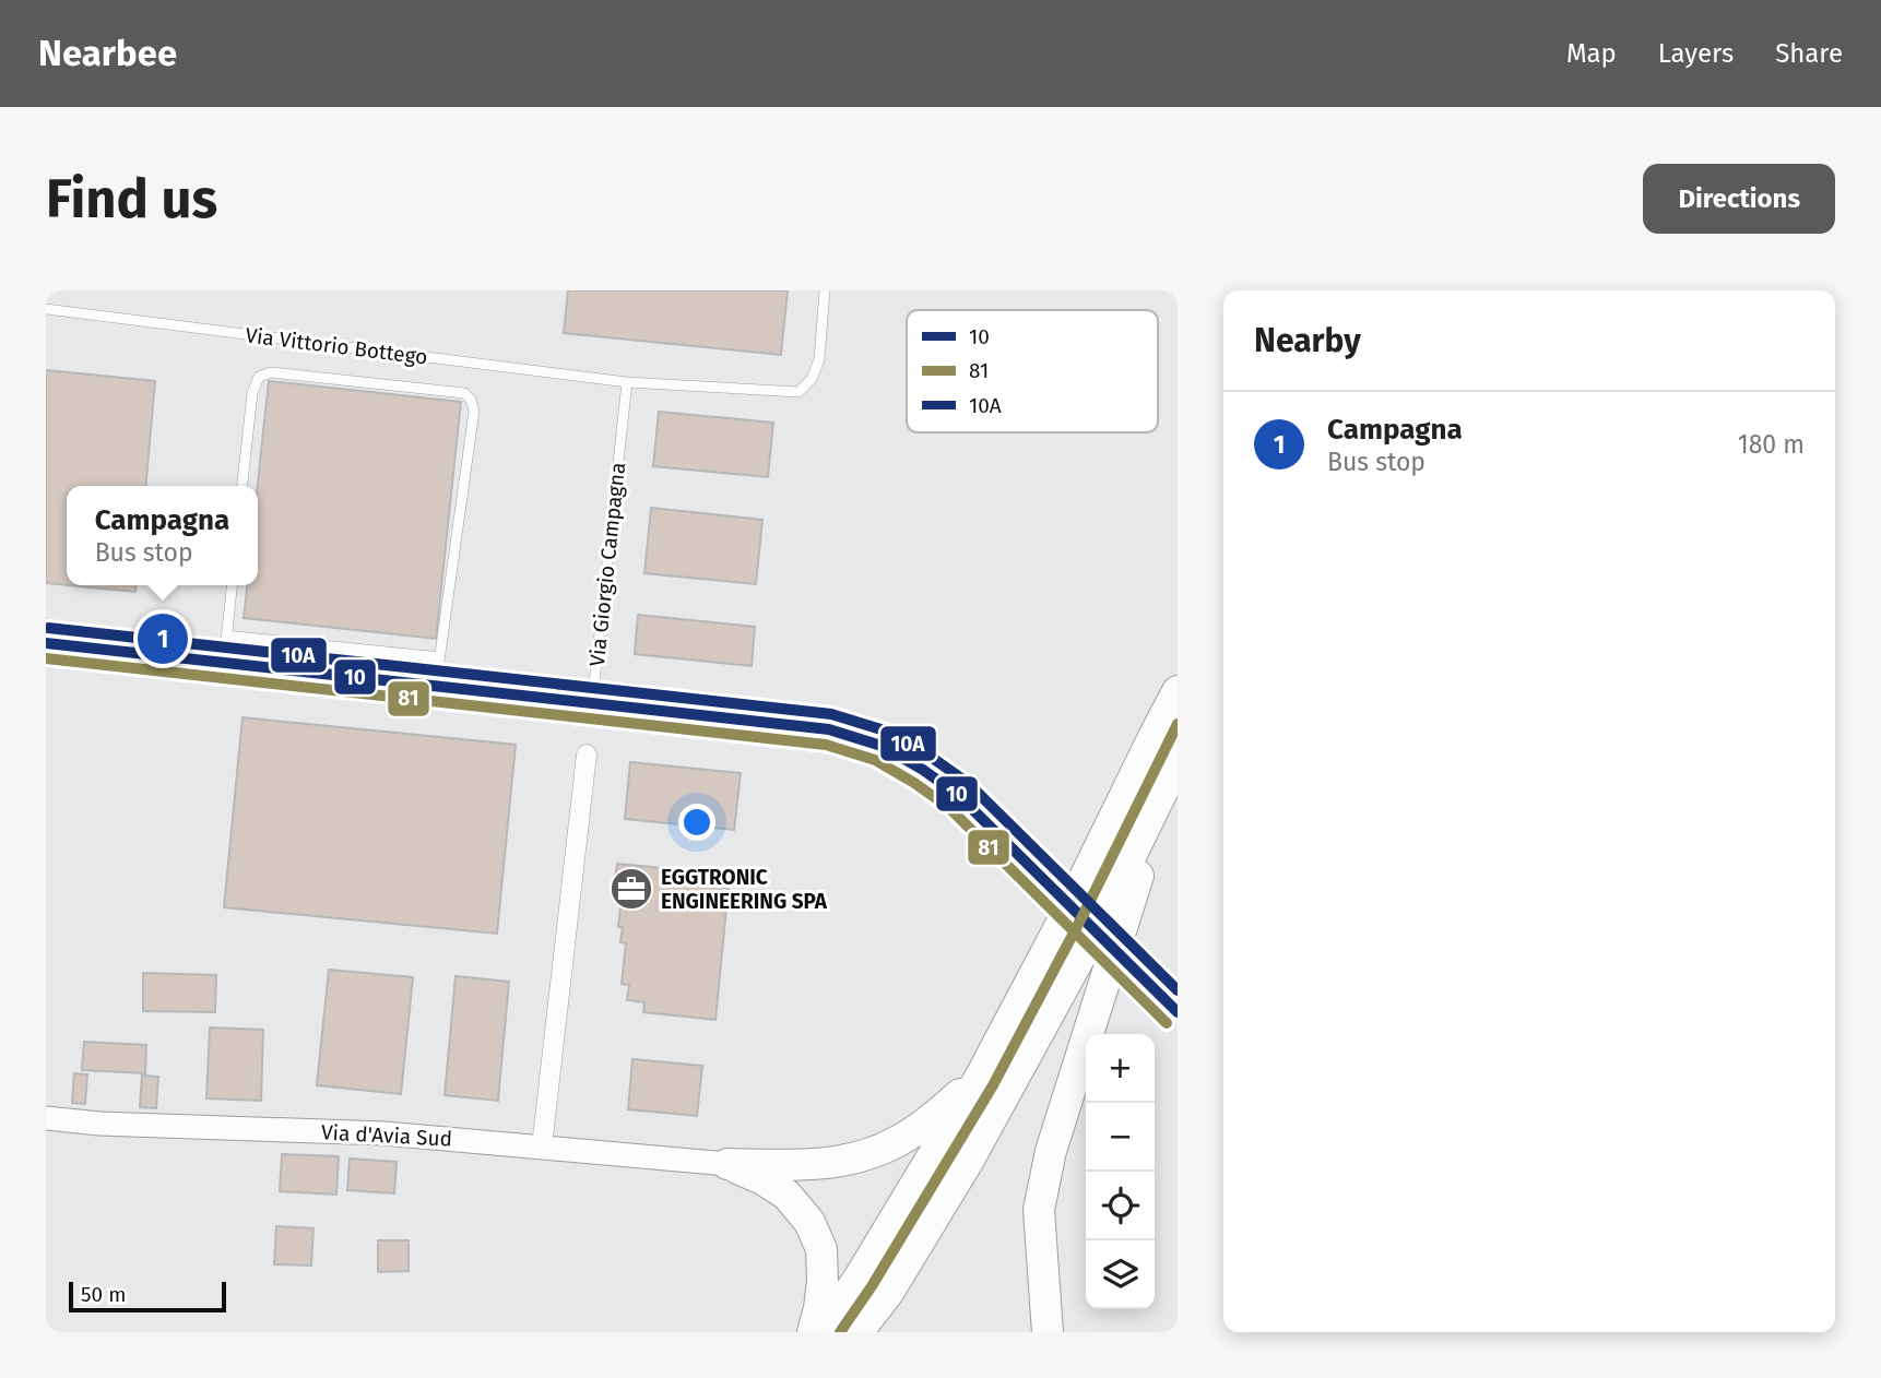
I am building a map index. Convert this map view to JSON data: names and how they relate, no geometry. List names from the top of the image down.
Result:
{
  "streets": {
    "street": ["Via d'Avia Sud"],
    "lane": ["Via Vittorio Bottego", "Via Giorgio Campagna"]
  },
  "crossings": [
    ["Via Vittorio Bottego", "Via Giorgio Campagna"]
  ],
  "places": {
    "office": ["EGGTRONIC ENGINEERING SPA"]
  },
  "lines": ["transit line 10A", "transit line 10", "transit line 81"],
  "legend": ["10", "81", "10A"],
  "scale_bar": "50 m",
  "page": {
    "header": "Nearbee",
    "nav": ["Map", "Layers", "Share"],
    "buttons": "Directions",
    "title": "Find us",
    "heading": "Nearby",
    "list": [
      {
        "mark": "1",
        "name": "Campagna",
        "note": "Bus stop",
        "value": "180 m"
      }
    ],
    "popup": ["Campagna", "Bus stop"],
    "pins": "1",
    "map_buttons": ["+", "−"],
    "scale": "50 m"
  }
}
